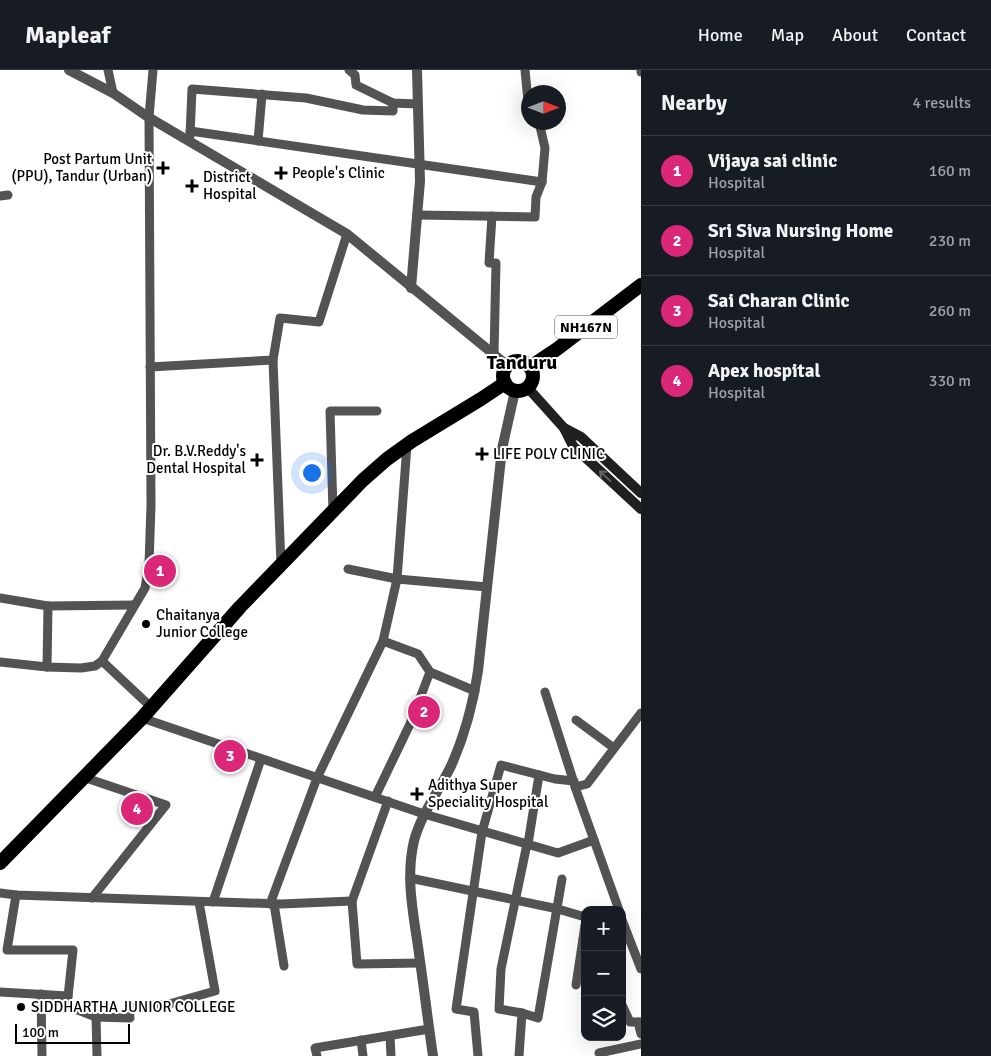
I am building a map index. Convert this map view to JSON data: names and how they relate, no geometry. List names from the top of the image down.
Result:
{
  "streets": {
    "highway": ["NH167N"]
  },
  "districts": ["Tanduru"],
  "places": {
    "health": [
      "Post Partum Unit (PPU), Tandur (Urban)",
      "People's Clinic",
      "District Hospital",
      "LIFE POLY CLINIC",
      "Dr. B.V.Reddy's Dental Hospital",
      "Adithya Super Speciality Hospital"
    ],
    "other": ["Chaitanya Junior College", "SIDDHARTHA JUNIOR COLLEGE"]
  },
  "scale_bar": "100 m",
  "north": "right",
  "page": {
    "header": "Mapleaf",
    "nav": [
      "Home",
      "Map",
      "About",
      "Contact"
    ],
    "heading": ["Nearby", "4 results"],
    "list": [
      {
        "mark": "1",
        "name": "Vijaya sai clinic",
        "note": "Hospital",
        "value": "160 m"
      },
      {
        "mark": "2",
        "name": "Sri Siva Nursing Home",
        "note": "Hospital",
        "value": "230 m"
      },
      {
        "mark": "3",
        "name": "Sai Charan Clinic",
        "note": "Hospital",
        "value": "260 m"
      },
      {
        "mark": "4",
        "name": "Apex hospital",
        "note": "Hospital",
        "value": "330 m"
      }
    ],
    "pins": [
      "1",
      "2",
      "3",
      "4"
    ],
    "map_buttons": ["+", "−"],
    "scale": "100 m"
  }
}
